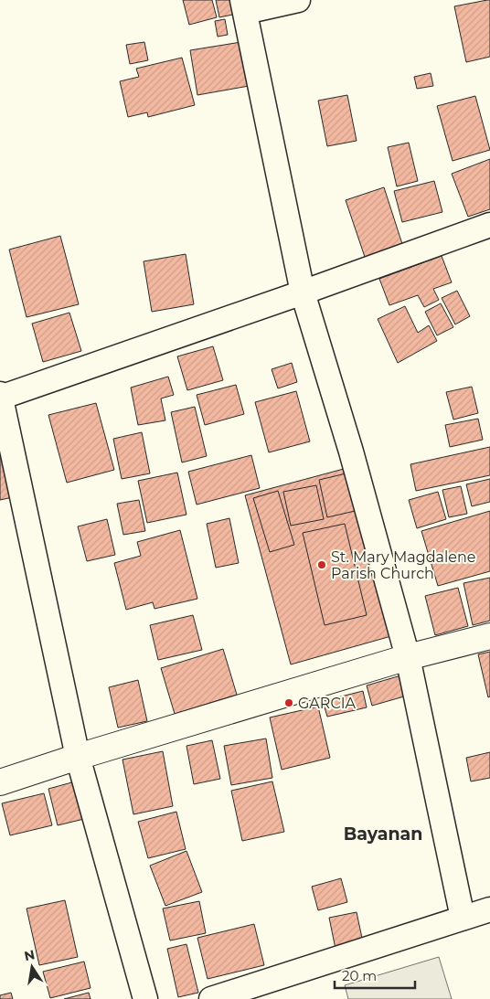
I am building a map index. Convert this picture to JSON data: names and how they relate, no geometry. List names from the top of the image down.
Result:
{
  "districts": ["Bayanan"],
  "places": ["St. Mary Magdalene Parish Church", "GARCIA"],
  "scale_bar": "20 m",
  "north": "top"
}
